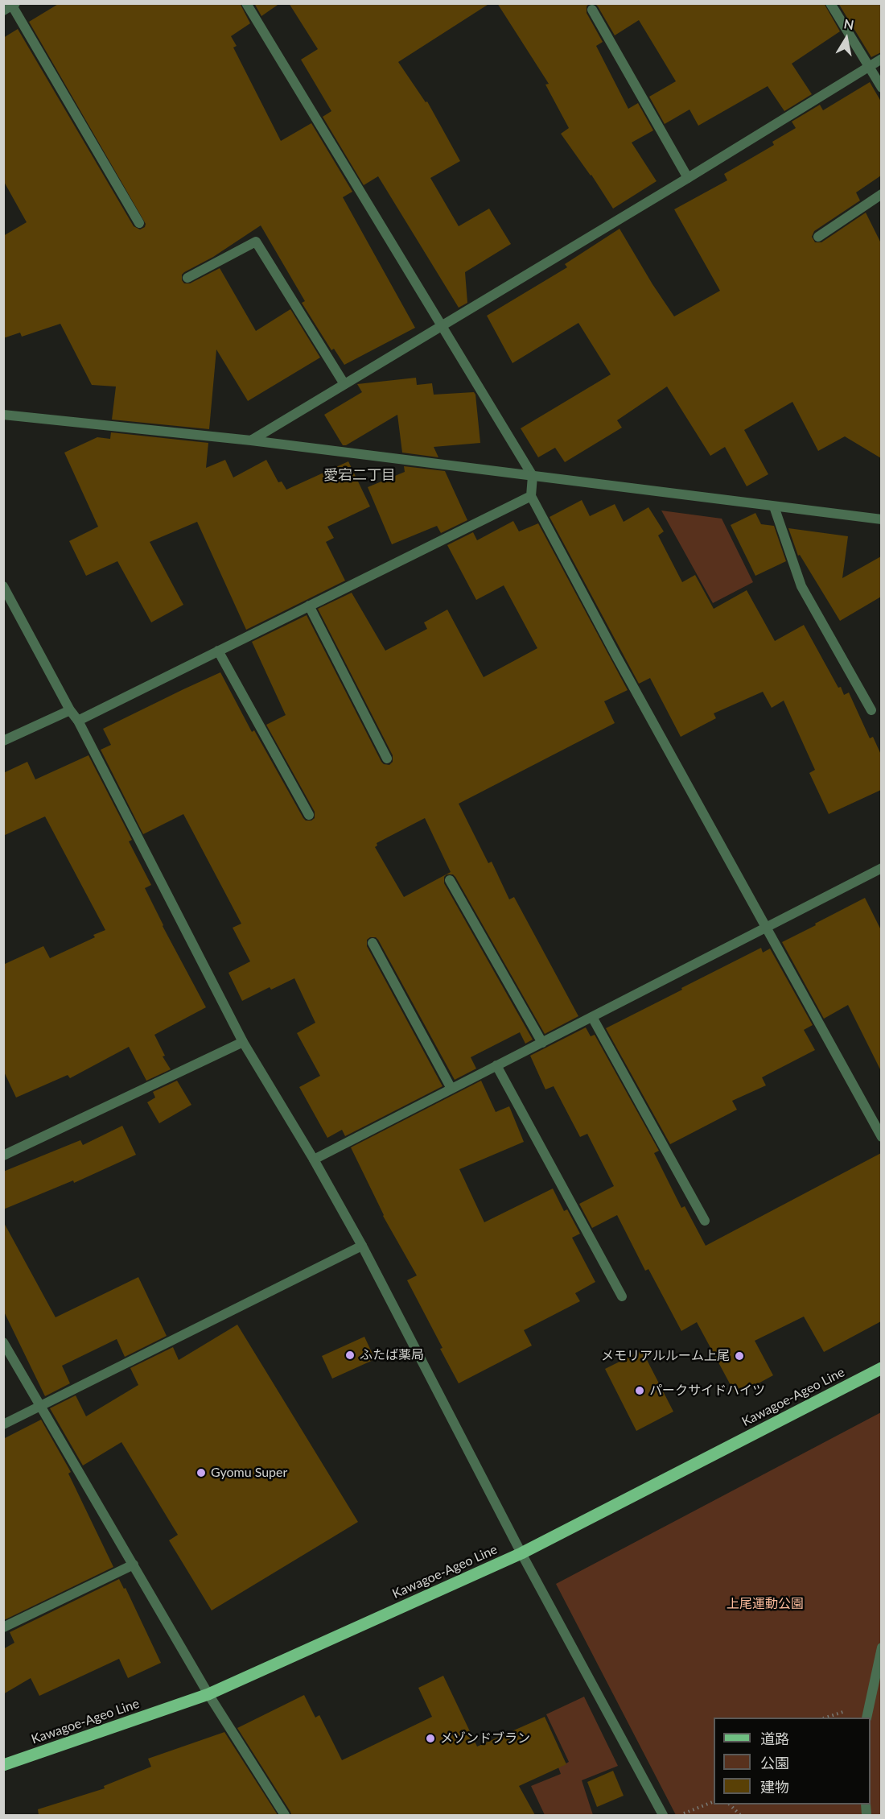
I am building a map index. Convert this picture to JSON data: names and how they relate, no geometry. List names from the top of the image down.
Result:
{
  "streets": {
    "main road": ["Kawagoe-Ageo Line"]
  },
  "districts": ["愛宕二丁目"],
  "parks": ["上尾運動公園"],
  "places": [
    "ふたば薬局",
    "メモリアルルーム上尾",
    "パークサイドハイツ",
    "Gyomu Super",
    "メゾンドブラン"
  ],
  "legend": ["道路", "公園", "建物"],
  "north": "top"
}
